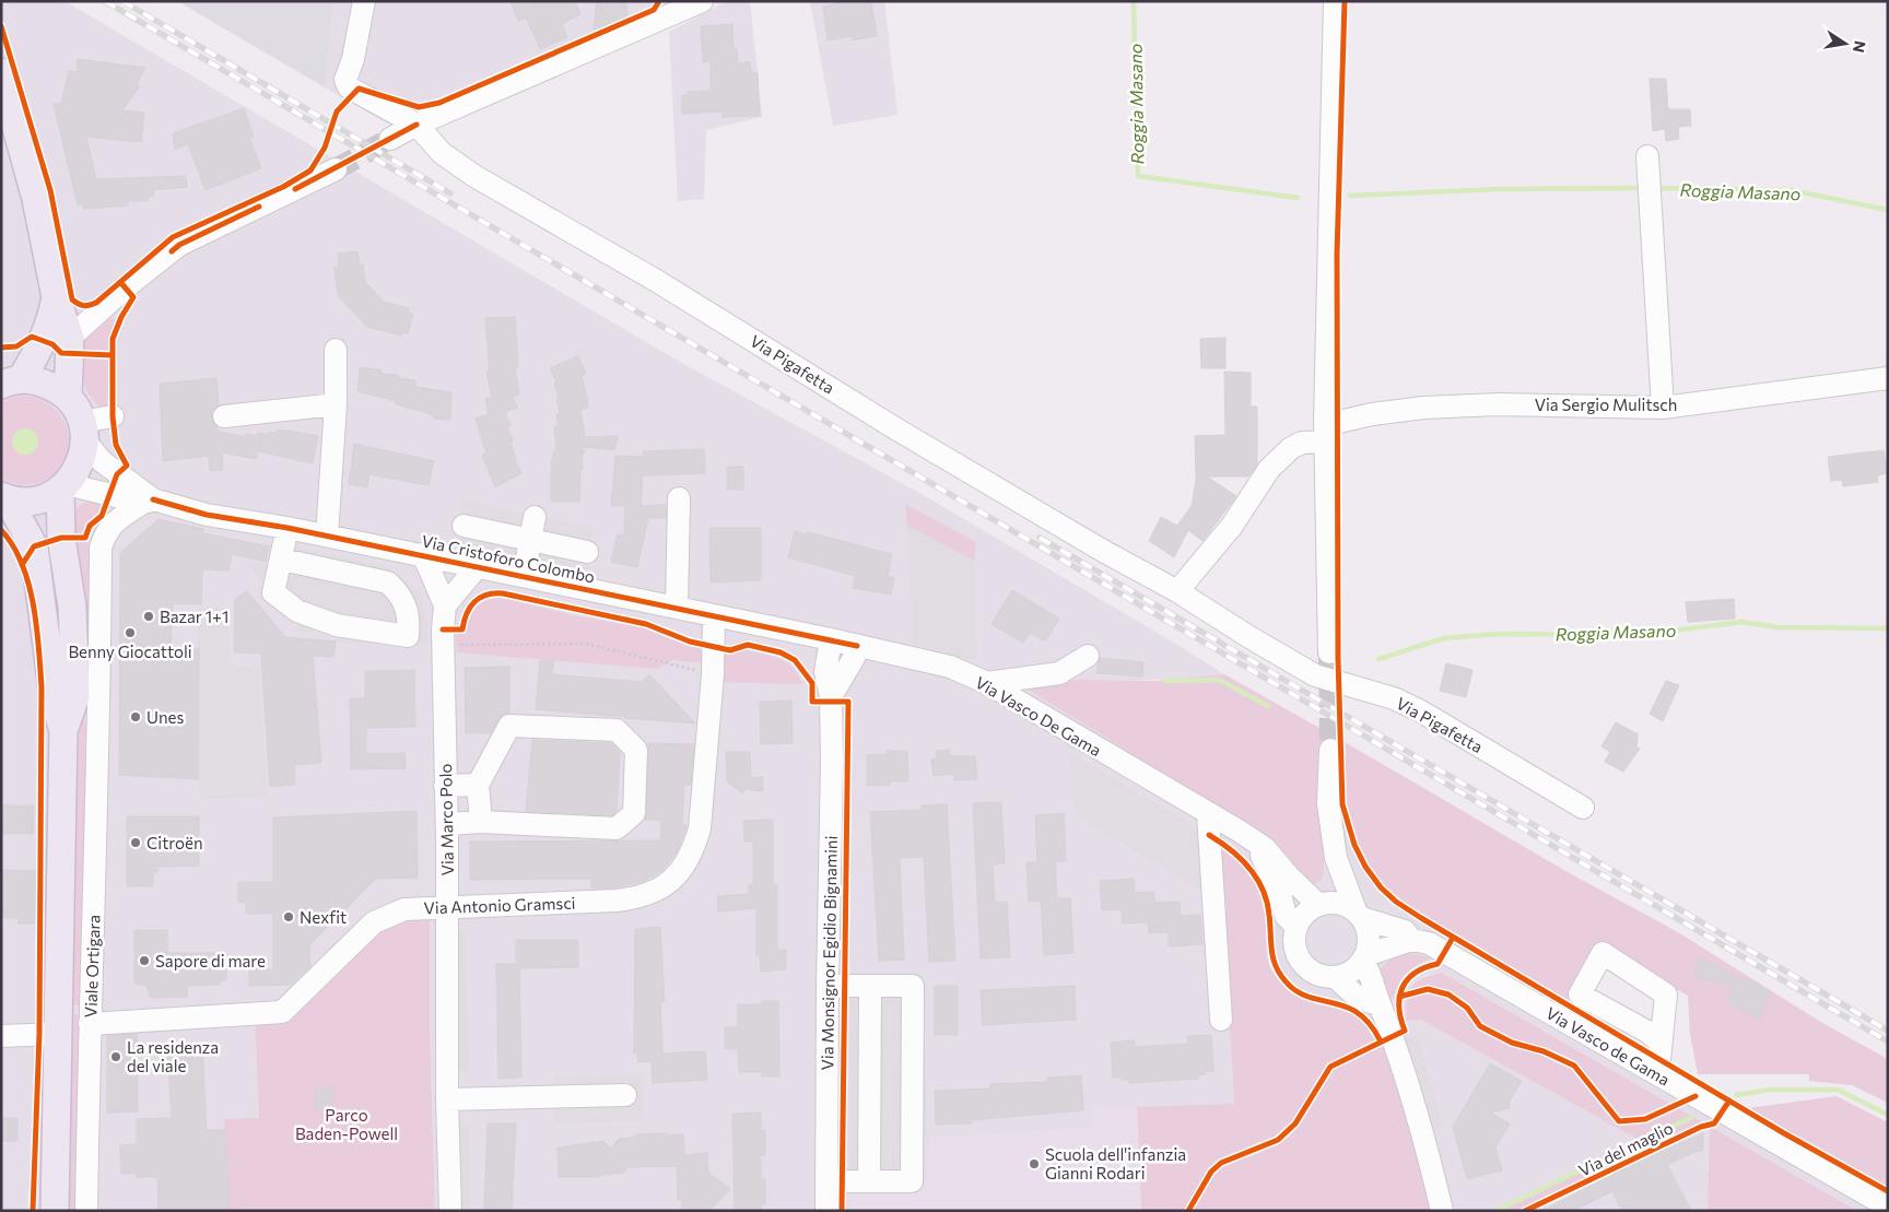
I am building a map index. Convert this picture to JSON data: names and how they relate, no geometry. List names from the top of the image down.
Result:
{
  "streets": {
    "main road": ["Viale Ortigara"],
    "street": [
      "Via Pigafetta",
      "Via Sergio Mulitsch",
      "Via Cristoforo Colombo",
      "Via Vasco De Gama",
      "Via Marco Polo",
      "Via Antonio Gramsci",
      "Via Monsignor Egidio Bignamini",
      "Via Vasco de Gama"
    ],
    "cycle path": ["Via del maglio"]
  },
  "crossings": [
    ["Via Cristoforo Colombo", "Via Vasco De Gama"],
    ["Via Cristoforo Colombo", "Via Marco Polo"],
    ["Via Cristoforo Colombo", "Via Antonio Gramsci"],
    ["Via Cristoforo Colombo", "Via Monsignor Egidio Bignamini"],
    ["Via Cristoforo Colombo", "Viale Ortigara"],
    ["Via Vasco De Gama", "Via Vasco de Gama"],
    ["Via Marco Polo", "Via Antonio Gramsci"],
    ["Via Antonio Gramsci", "Viale Ortigara"]
  ],
  "water": ["Roggia Masano"],
  "parks": ["Parco Baden-Powell"],
  "places": [
    "Bazar 1+1",
    "Benny Giocattoli",
    "Unes",
    "Citroën",
    "Nexfit",
    "Sapore di mare",
    "La residenza del viale",
    "Scuola dell'infanzia Gianni Rodari"
  ],
  "north": "right"
}
